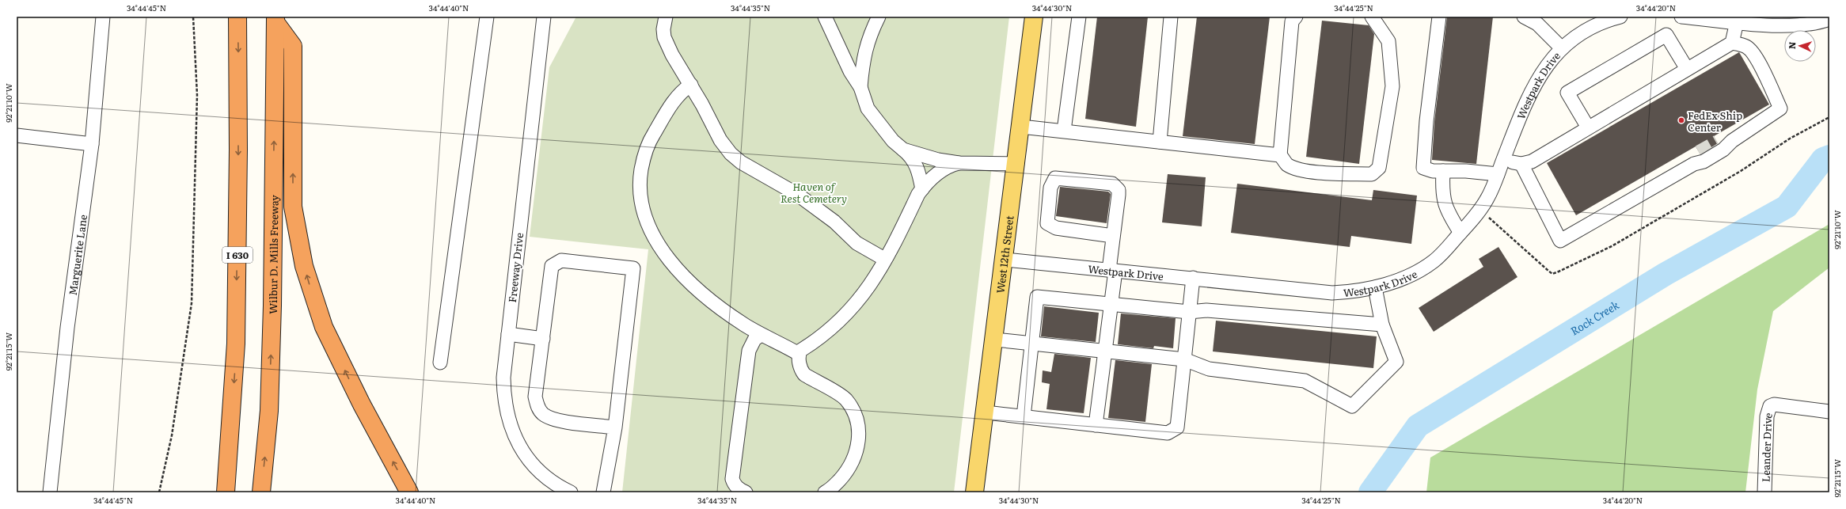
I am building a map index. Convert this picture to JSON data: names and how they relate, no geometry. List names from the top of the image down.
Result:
{
  "streets": {
    "highway": ["I 630", "Wilbur D. Mills Freeway"],
    "main road": ["West 12th Street"],
    "street": [
      "Westpark Drive",
      "Marguerite Lane",
      "Freeway Drive",
      "Leander Drive"
    ]
  },
  "crossings": [
    ["Westpark Drive", "West 12th Street"]
  ],
  "water": ["Rock Creek"],
  "parks": ["Haven of Rest Cemetery"],
  "places": ["FedEx Ship Center"],
  "north": "left",
  "coordinates": [
    "34°44'45\"N",
    "34°44'40\"N",
    "34°44'35\"N",
    "34°44'30\"N",
    "34°44'25\"N",
    "34°44'20\"N",
    "92°21'10\"W",
    "92°21'15\"W"
  ]
}
